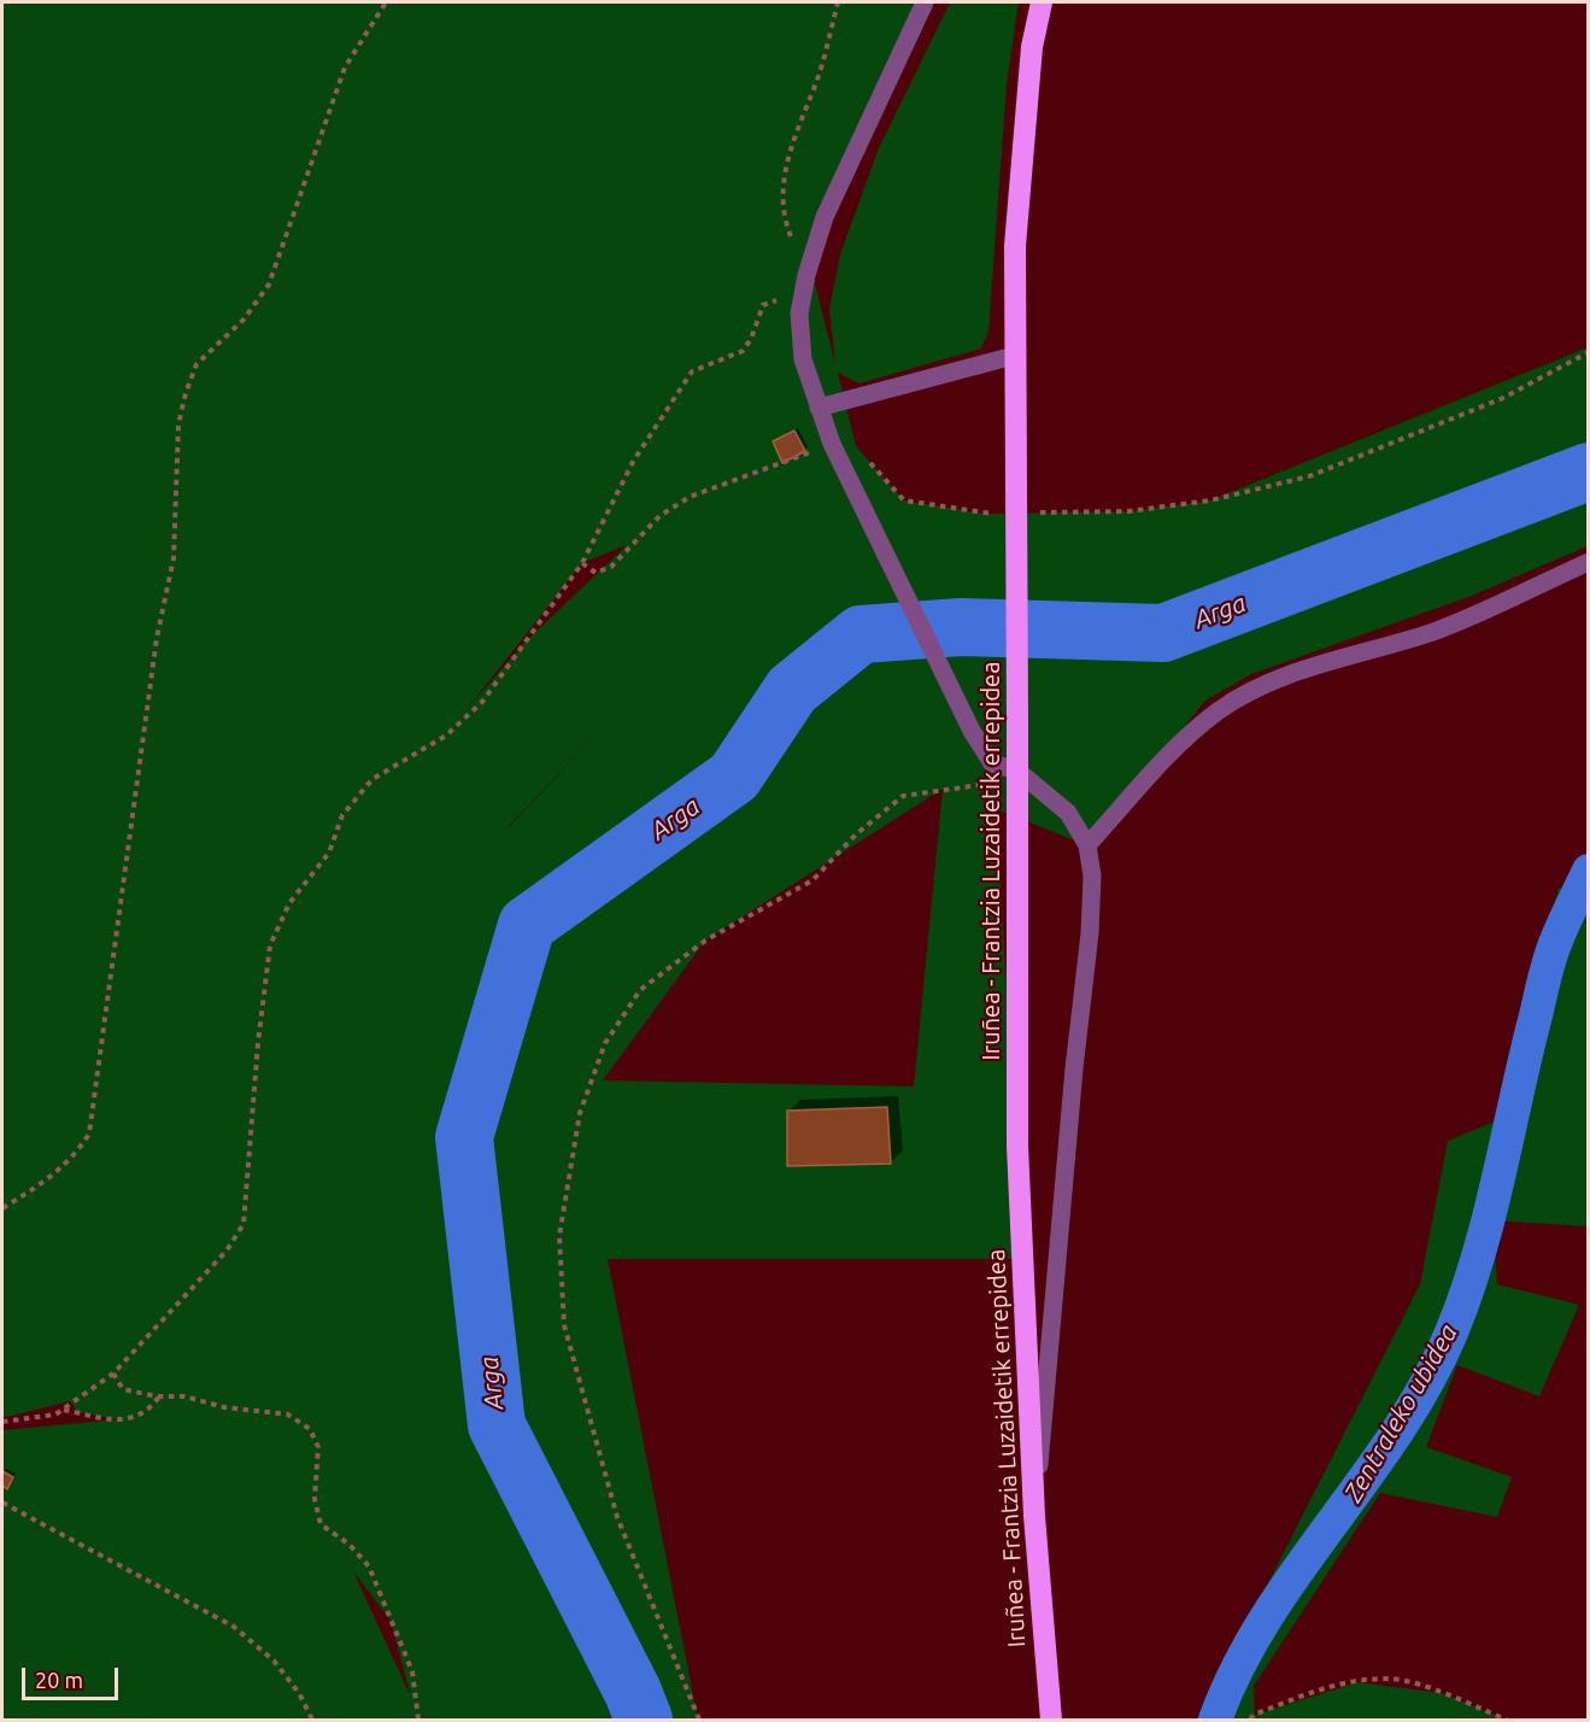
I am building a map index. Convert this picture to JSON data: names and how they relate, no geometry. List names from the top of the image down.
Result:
{
  "streets": {
    "highway": ["Iruñea - Frantzia Luzaidetik errepidea"]
  },
  "water": ["Arga", "Zentraleko ubidea"],
  "scale_bar": "20 m"
}
